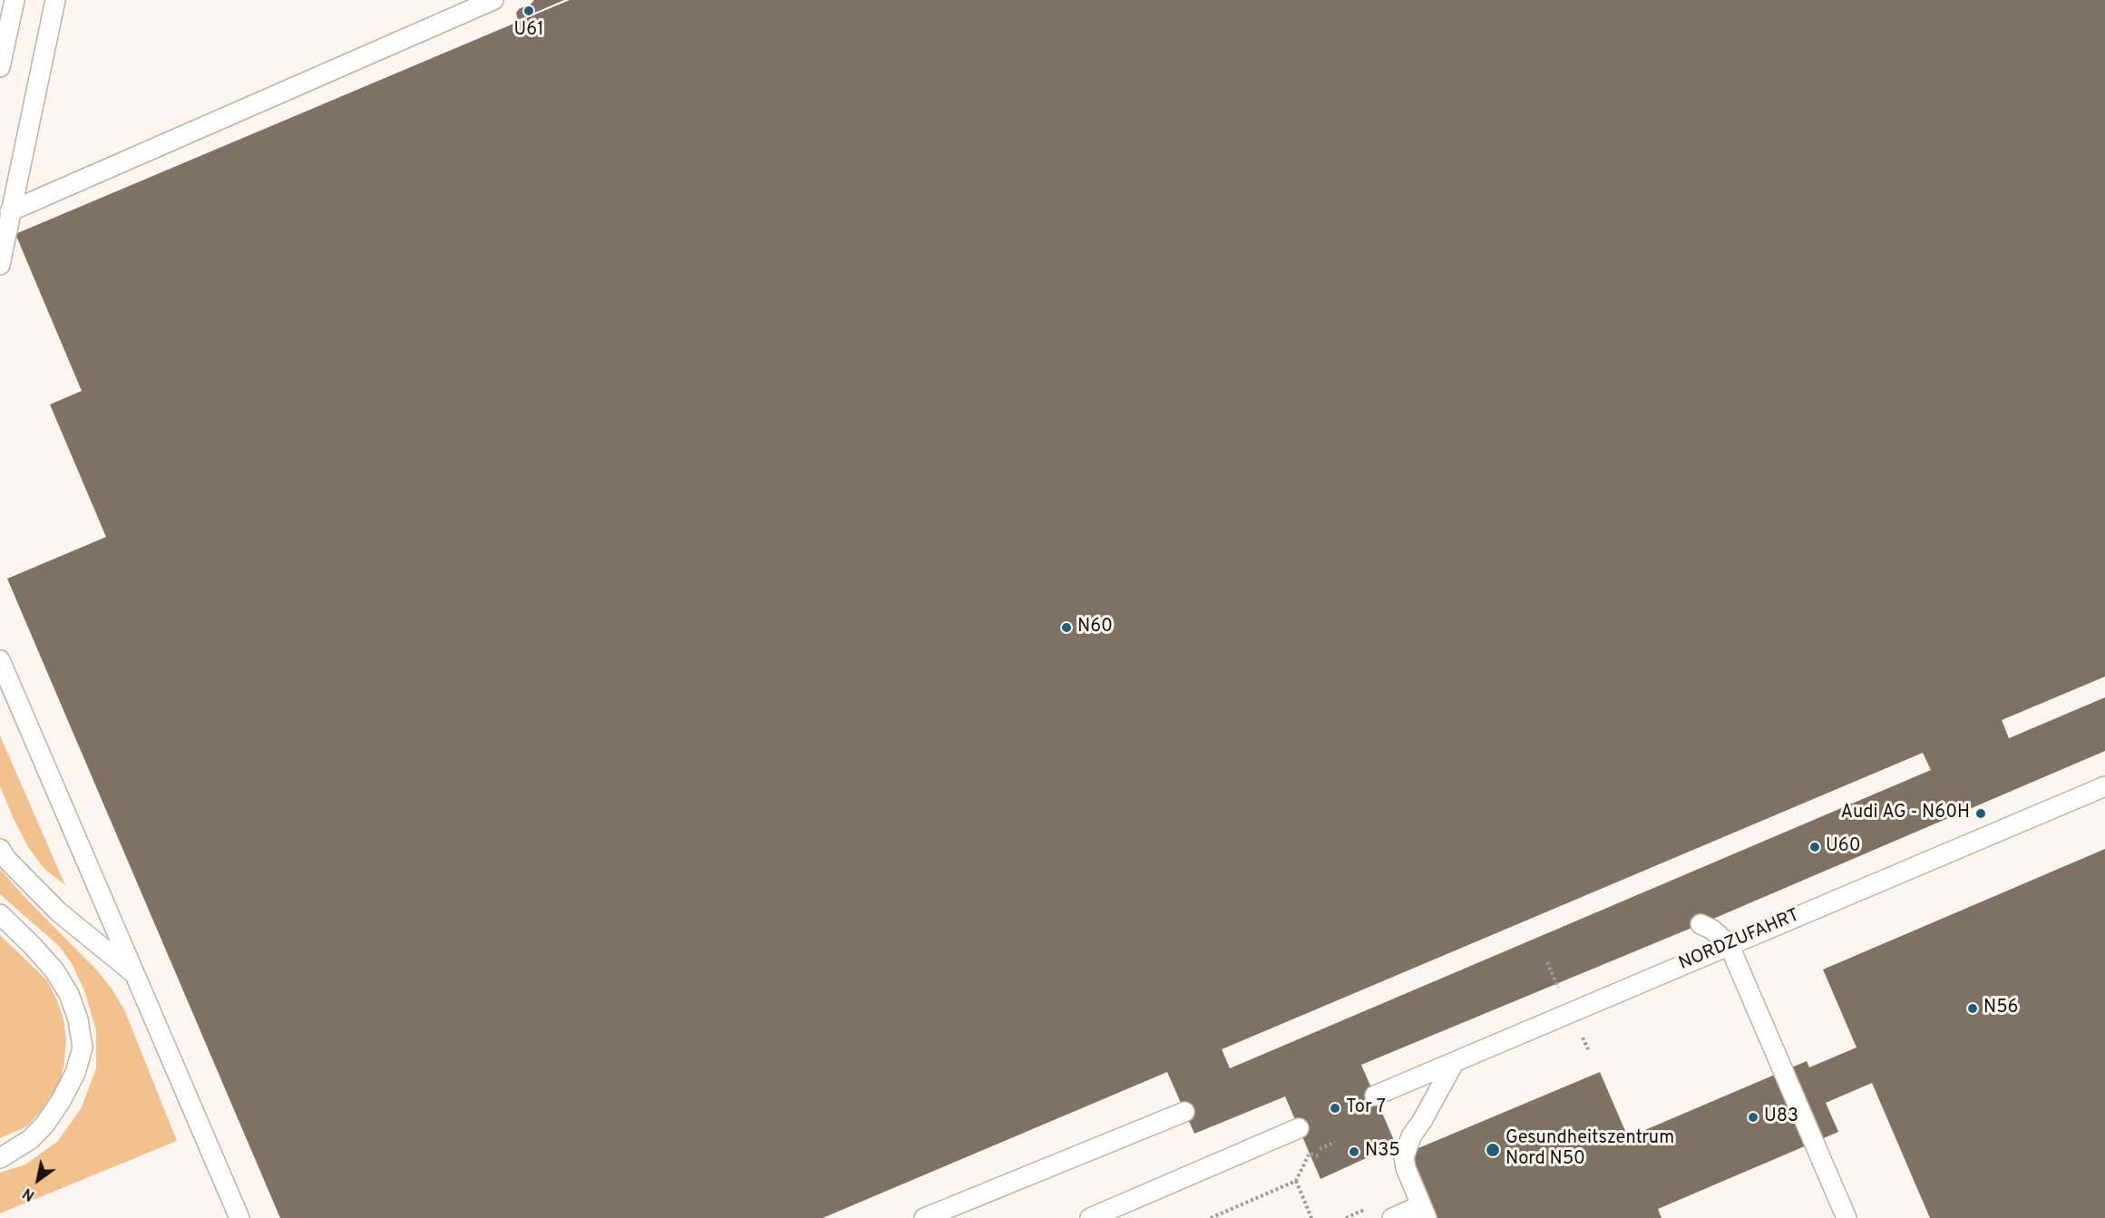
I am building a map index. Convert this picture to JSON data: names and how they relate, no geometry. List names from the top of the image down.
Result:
{
  "streets": {
    "lane": ["NORDZUFAHRT"]
  },
  "places": [
    "U61",
    "N60",
    "Audi AG - N60H",
    "U60",
    "N56",
    "Tor 7",
    "U83",
    "Gesundheitszentrum Nord N50",
    "N35"
  ],
  "north": "bottom left"
}
